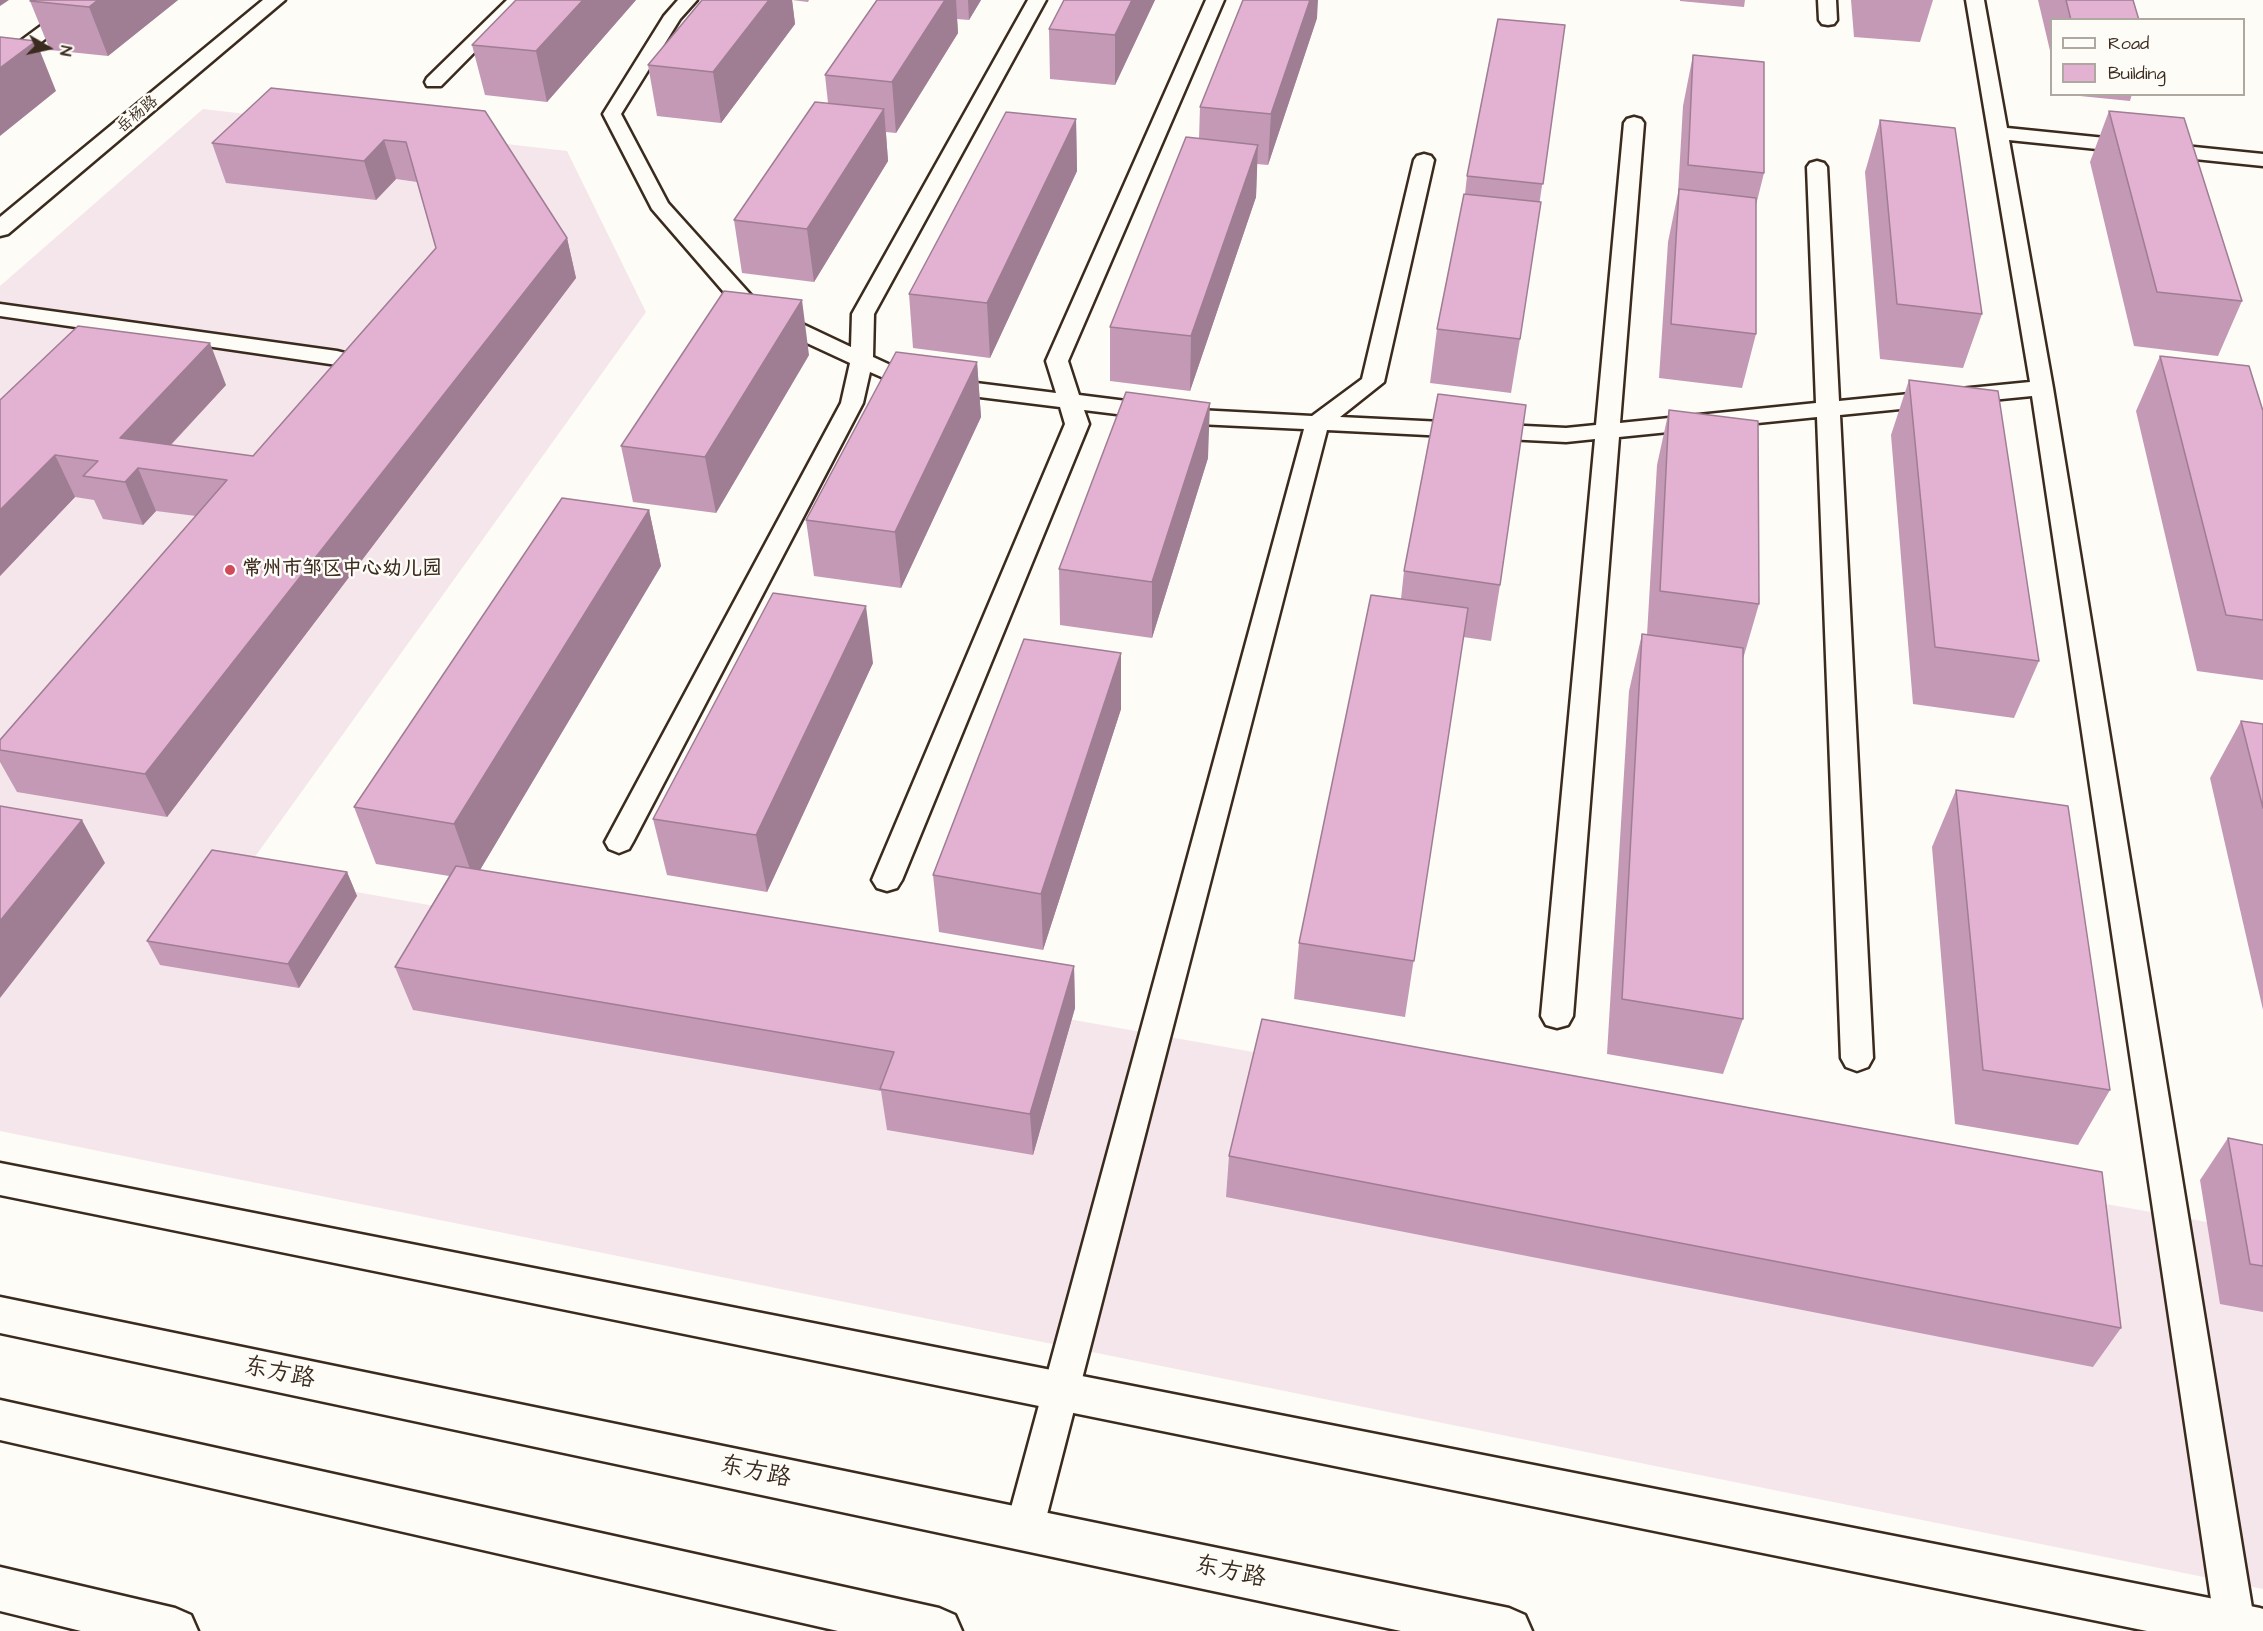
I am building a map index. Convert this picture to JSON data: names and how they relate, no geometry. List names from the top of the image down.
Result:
{
  "streets": {
    "main road": ["岳杨路", "东方路"]
  },
  "places": ["常州市邹区中心幼儿园"],
  "legend": ["Road", "Building"],
  "north": "right"
}
